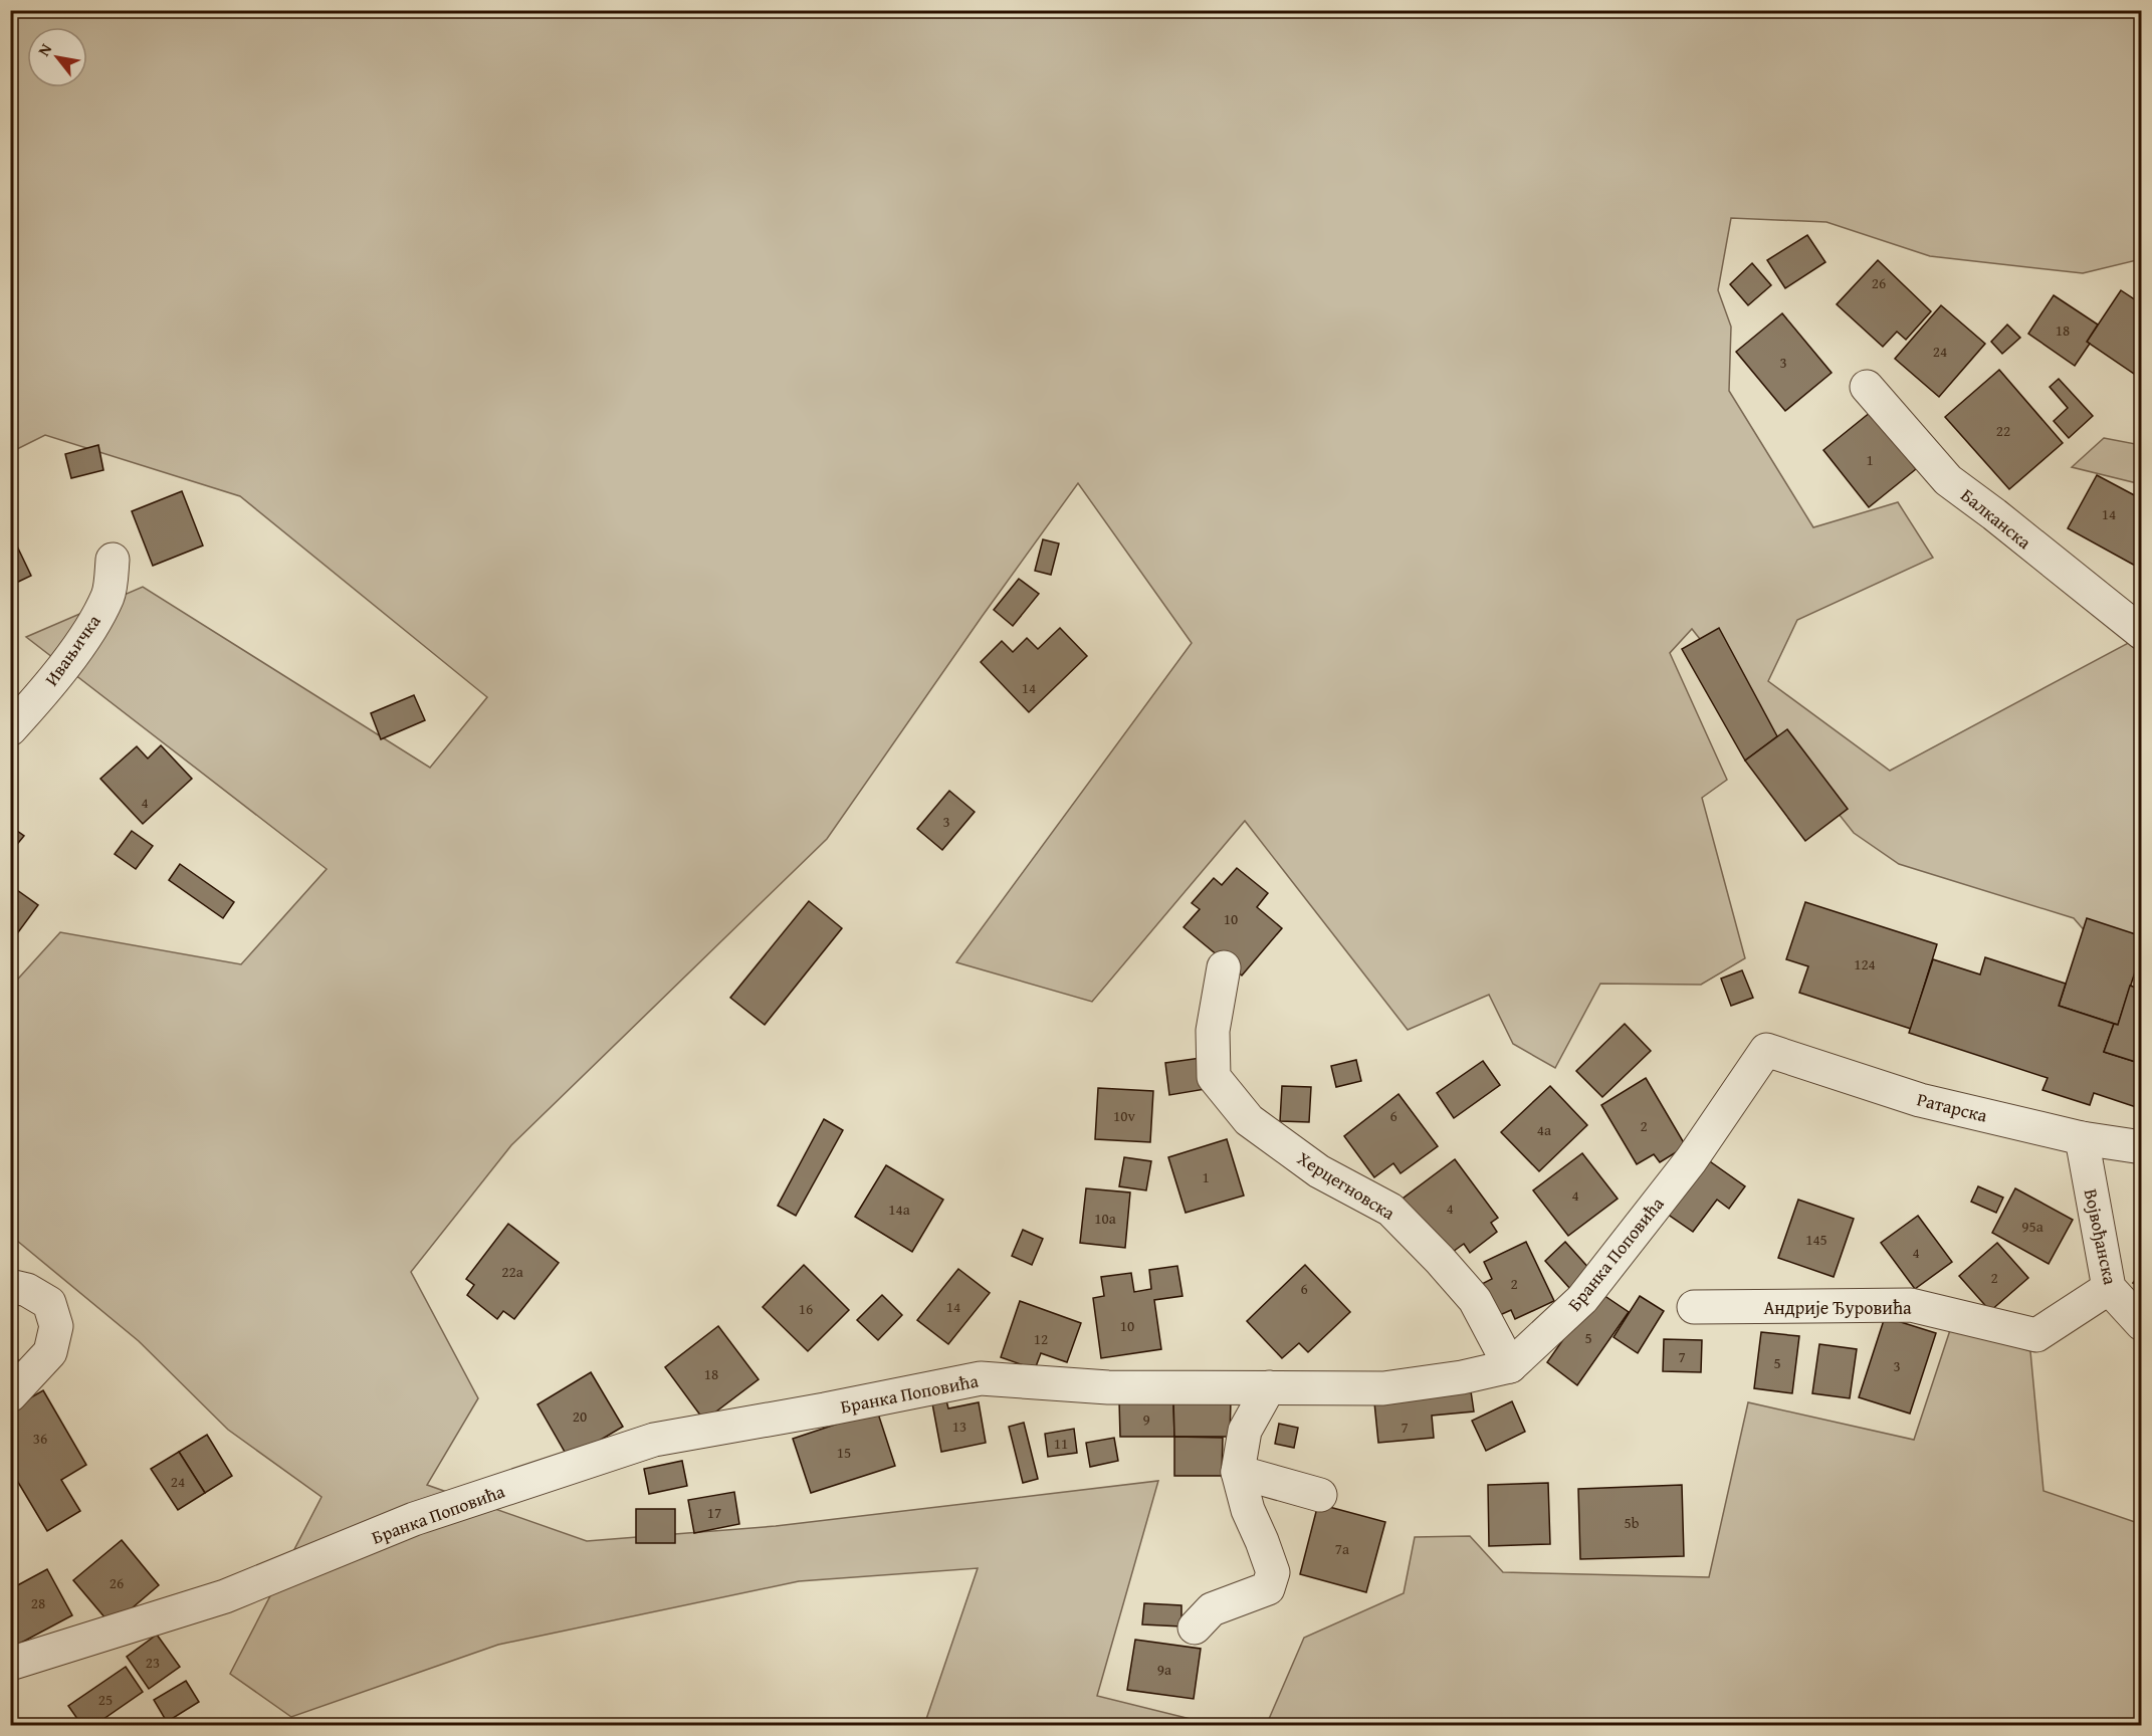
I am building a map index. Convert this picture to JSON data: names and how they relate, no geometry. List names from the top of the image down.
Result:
{
  "streets": {
    "street": [
      "Балканска",
      "Ивањичка",
      "Ратарска",
      "Херцегновска",
      "Војвођанска",
      "Бранка Поповића",
      "Андрије Ђуровића"
    ]
  },
  "crossings": [
    ["Ратарска", "Војвођанска"],
    ["Ратарска", "Бранка Поповића"],
    ["Херцегновска", "Бранка Поповића"],
    ["Војвођанска", "Андрије Ђуровића"]
  ],
  "house_numbers": [
    "26",
    "18",
    "24",
    "3",
    "22",
    "1",
    "14",
    "14",
    "4",
    "3",
    "10",
    "124",
    "10v",
    "6",
    "2",
    "4a",
    "1",
    "4",
    "4",
    "14a",
    "10a",
    "95a",
    "145",
    "4",
    "22a",
    "2",
    "2",
    "6",
    "14",
    "16",
    "10",
    "5",
    "12",
    "7",
    "5",
    "3",
    "18",
    "20",
    "9",
    "13",
    "7",
    "36",
    "11",
    "15",
    "24",
    "17",
    "5b",
    "7a",
    "26",
    "28",
    "23",
    "9a",
    "25"
  ],
  "north": "top left"
}
